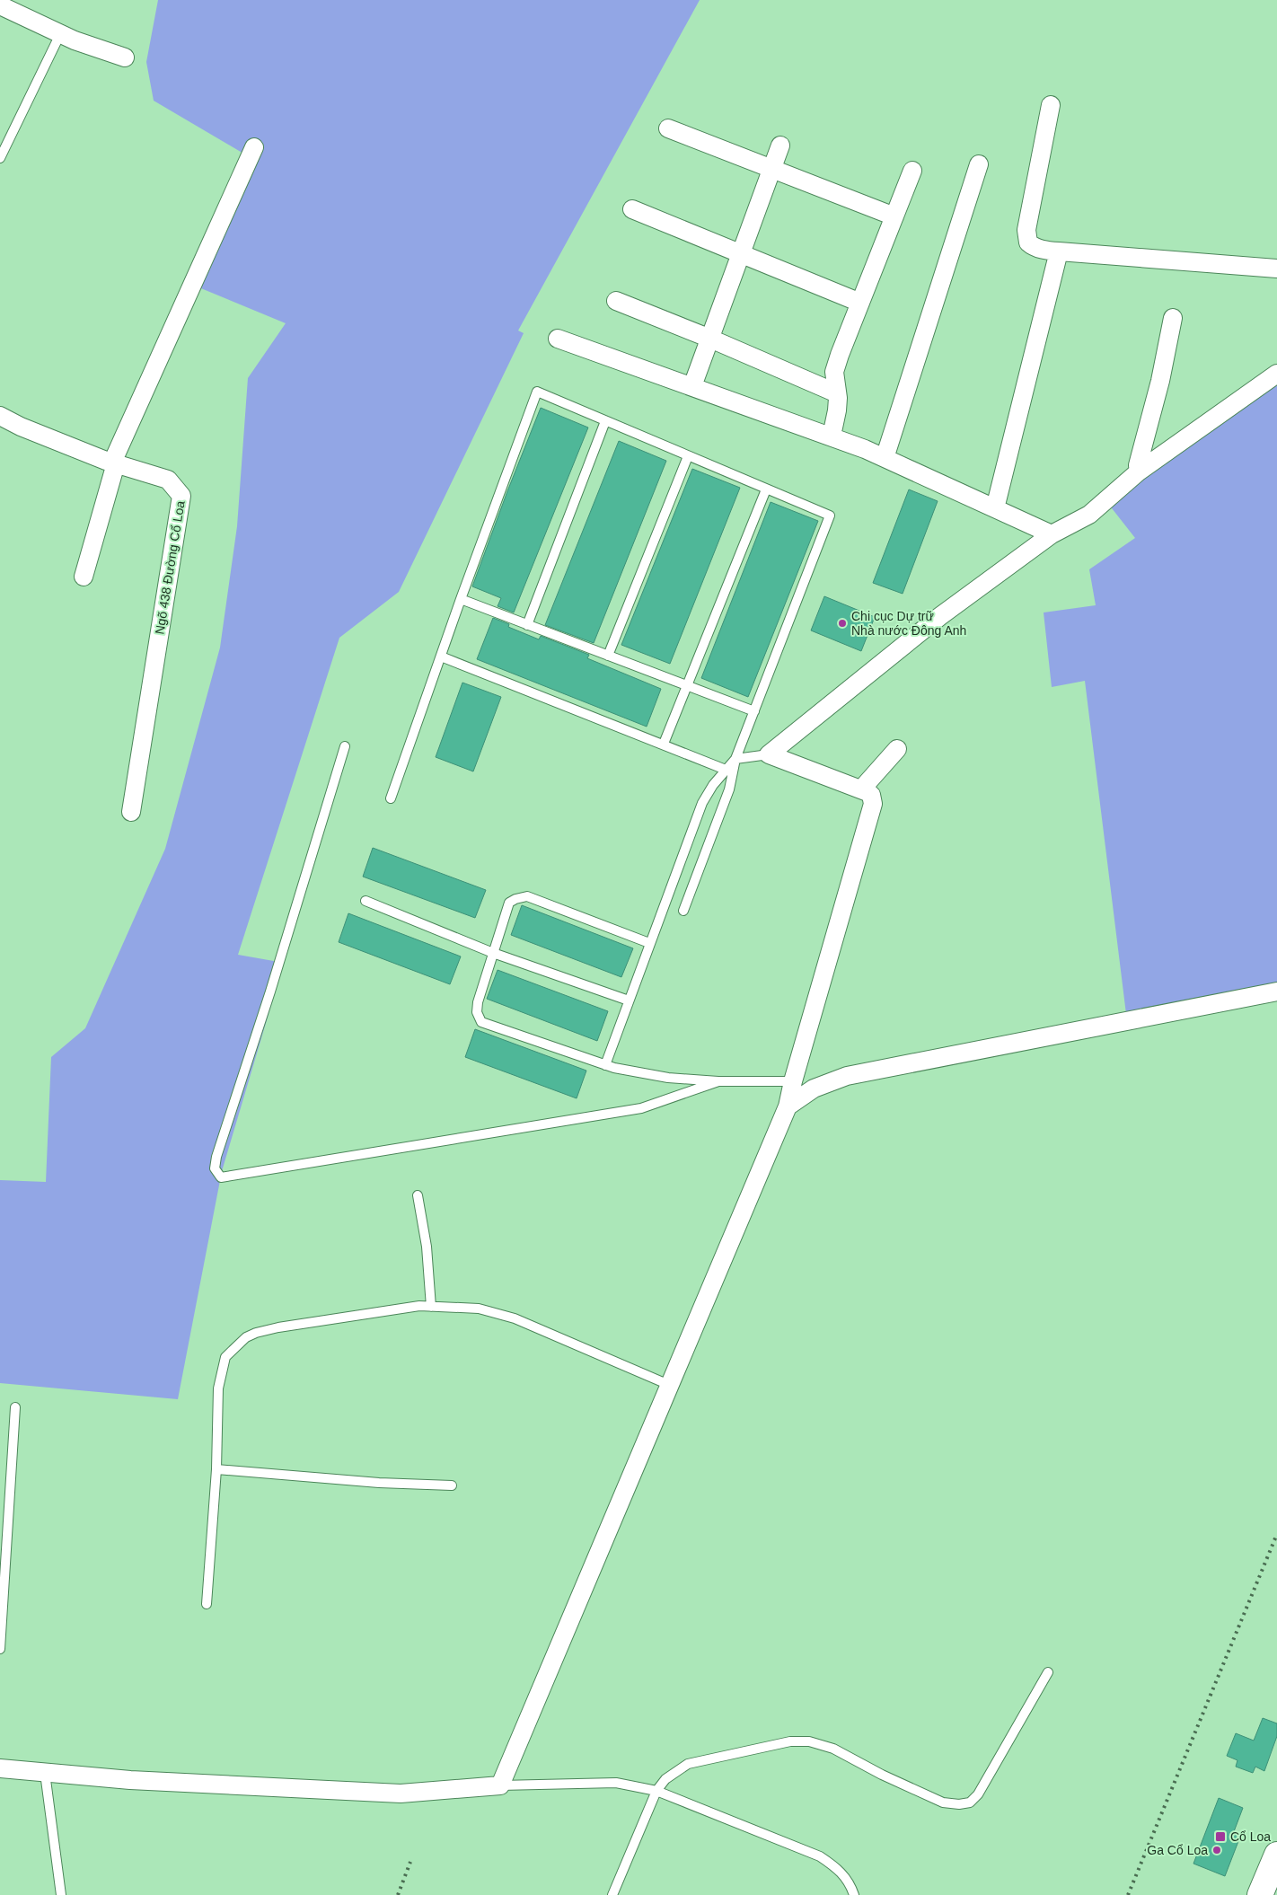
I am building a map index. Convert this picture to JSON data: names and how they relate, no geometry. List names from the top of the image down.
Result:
{
  "streets": {
    "street": ["Ngõ 438 Đường Cổ Loa"]
  },
  "places": {
    "other": ["Chi cục Dự trữ Nhà nước Đông Anh", "Ga Cổ Loa"],
    "transit": ["Cổ Loa"]
  }
}
